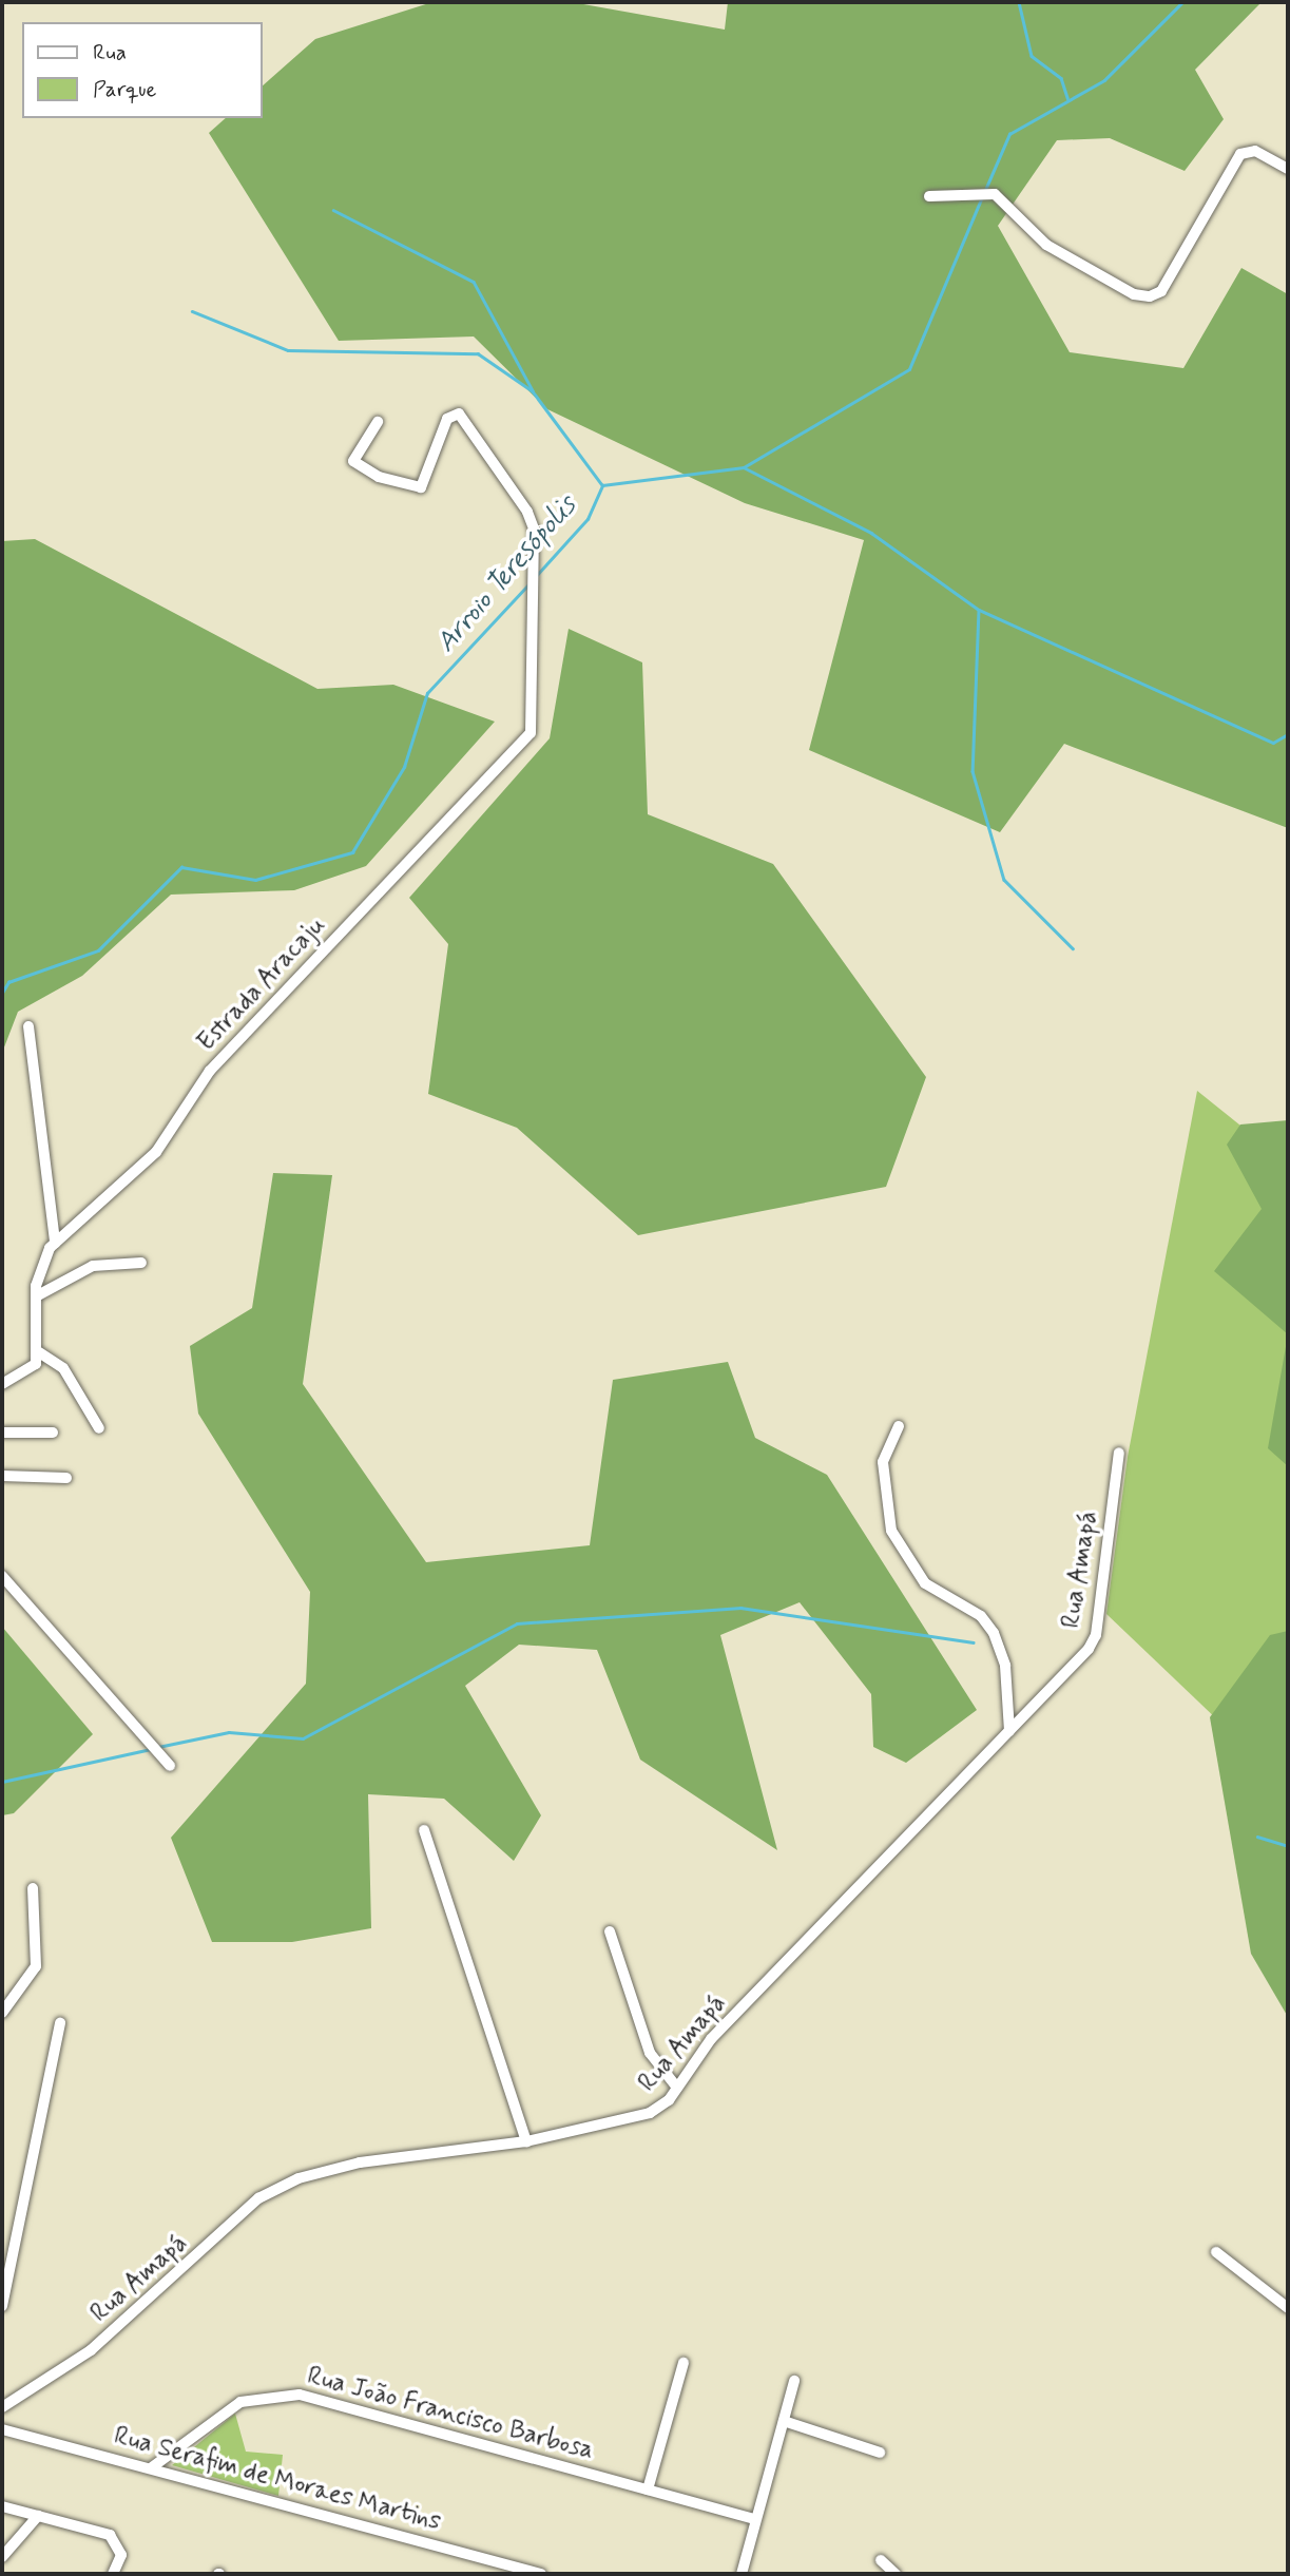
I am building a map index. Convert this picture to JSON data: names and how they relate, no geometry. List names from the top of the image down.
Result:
{
  "streets": {
    "street": [
      "Estrada Aracaju",
      "Rua Amapá",
      "Rua João Francisco Barbosa",
      "Rua Serafim de Moraes Martins"
    ]
  },
  "crossings": [
    ["Rua João Francisco Barbosa", "Rua Serafim de Moraes Martins"]
  ],
  "water": ["Arroio Teresópolis"],
  "legend": ["Rua", "Parque"]
}
